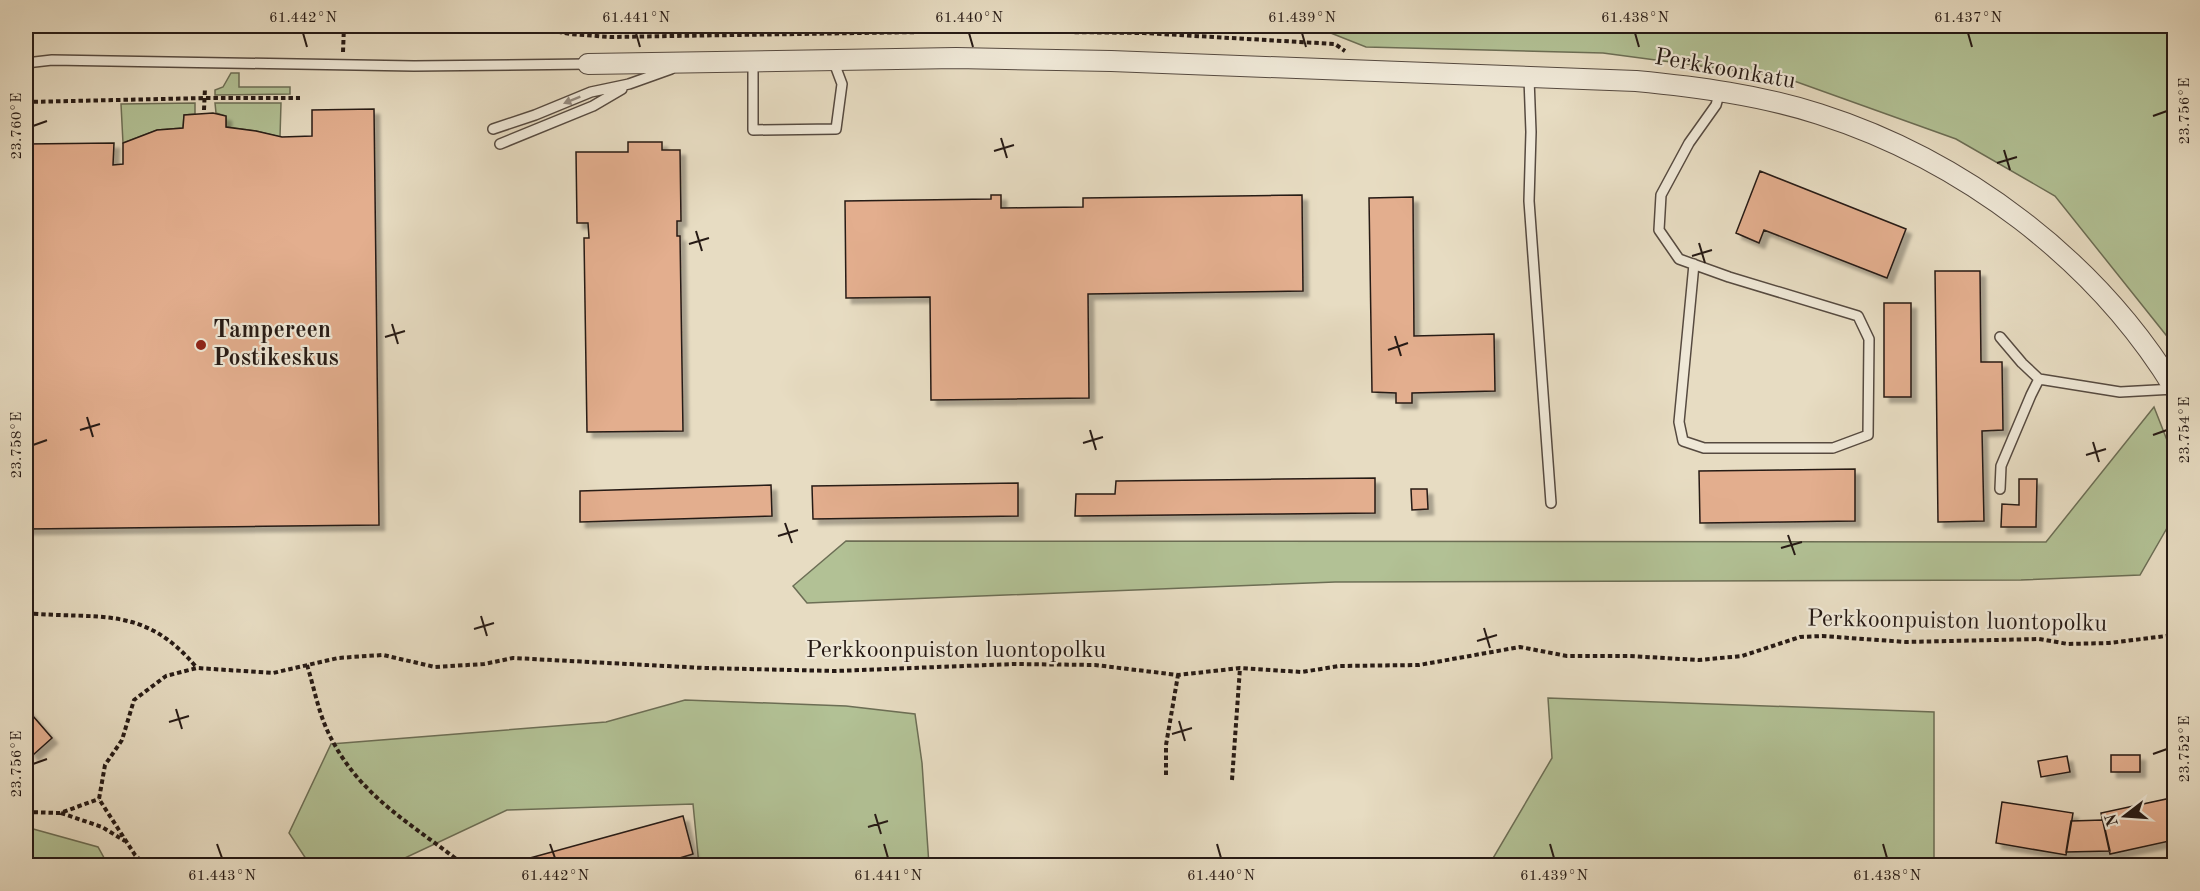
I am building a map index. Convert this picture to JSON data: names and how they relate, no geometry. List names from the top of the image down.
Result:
{
  "streets": {
    "street": ["Perkkoonkatu"],
    "path": ["Perkkoonpuiston luontopolku"]
  },
  "places": ["Tampereen Postikeskus"],
  "north": "left",
  "coordinates": [
    "61.442°N",
    "61.441°N",
    "61.440°N",
    "61.439°N",
    "61.438°N",
    "61.437°N",
    "23.756°E",
    "23.760°E",
    "23.754°E",
    "23.758°E",
    "23.752°E",
    "61.443°N"
  ]
}
